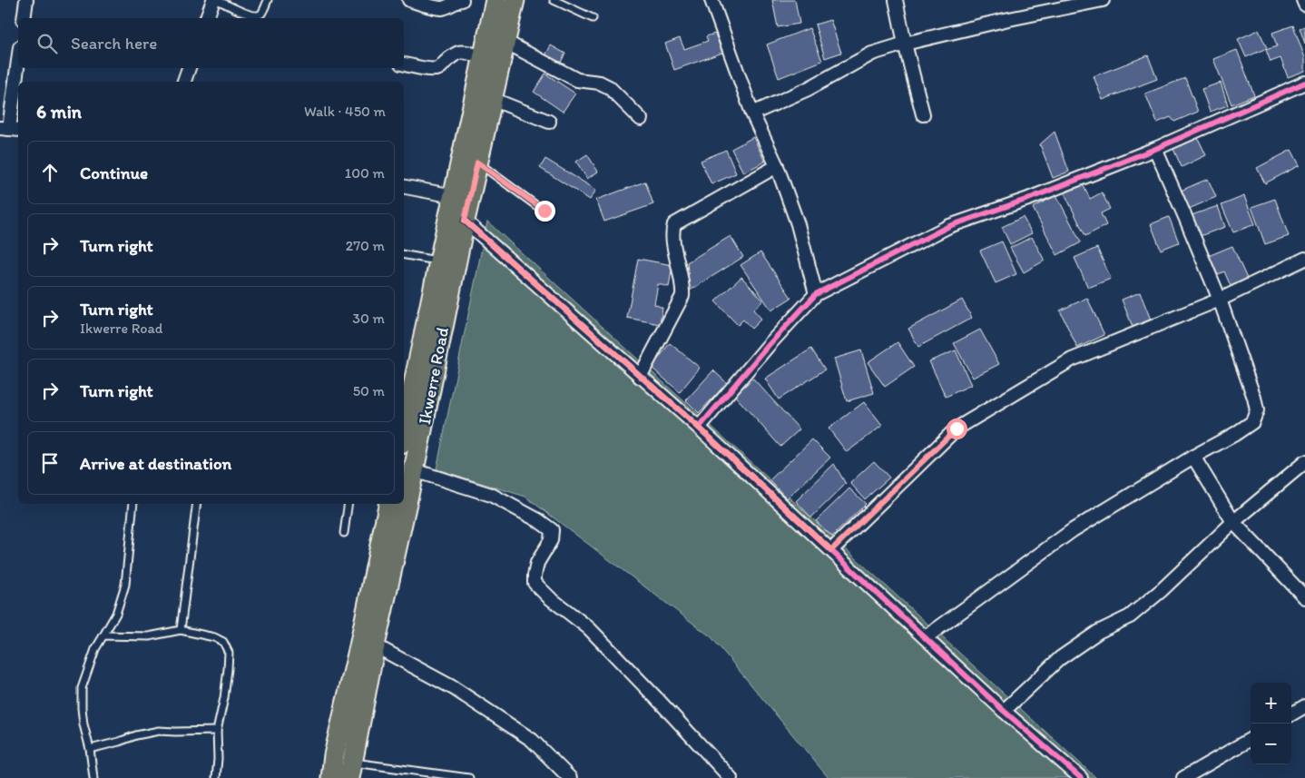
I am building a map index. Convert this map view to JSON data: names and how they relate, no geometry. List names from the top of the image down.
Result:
{
  "streets": {
    "main road": ["Ikwerre Road"]
  },
  "page": {
    "search": "Search here",
    "heading": ["6 min", "Walk · 450 m"],
    "list": [
      ["Continue", "100 m"],
      ["Turn right", "270 m"],
      ["Turn right", "Ikwerre Road", "30 m"],
      ["Turn right", "50 m"],
      "Arrive at destination"
    ],
    "map_buttons": ["+", "−"]
  }
}
